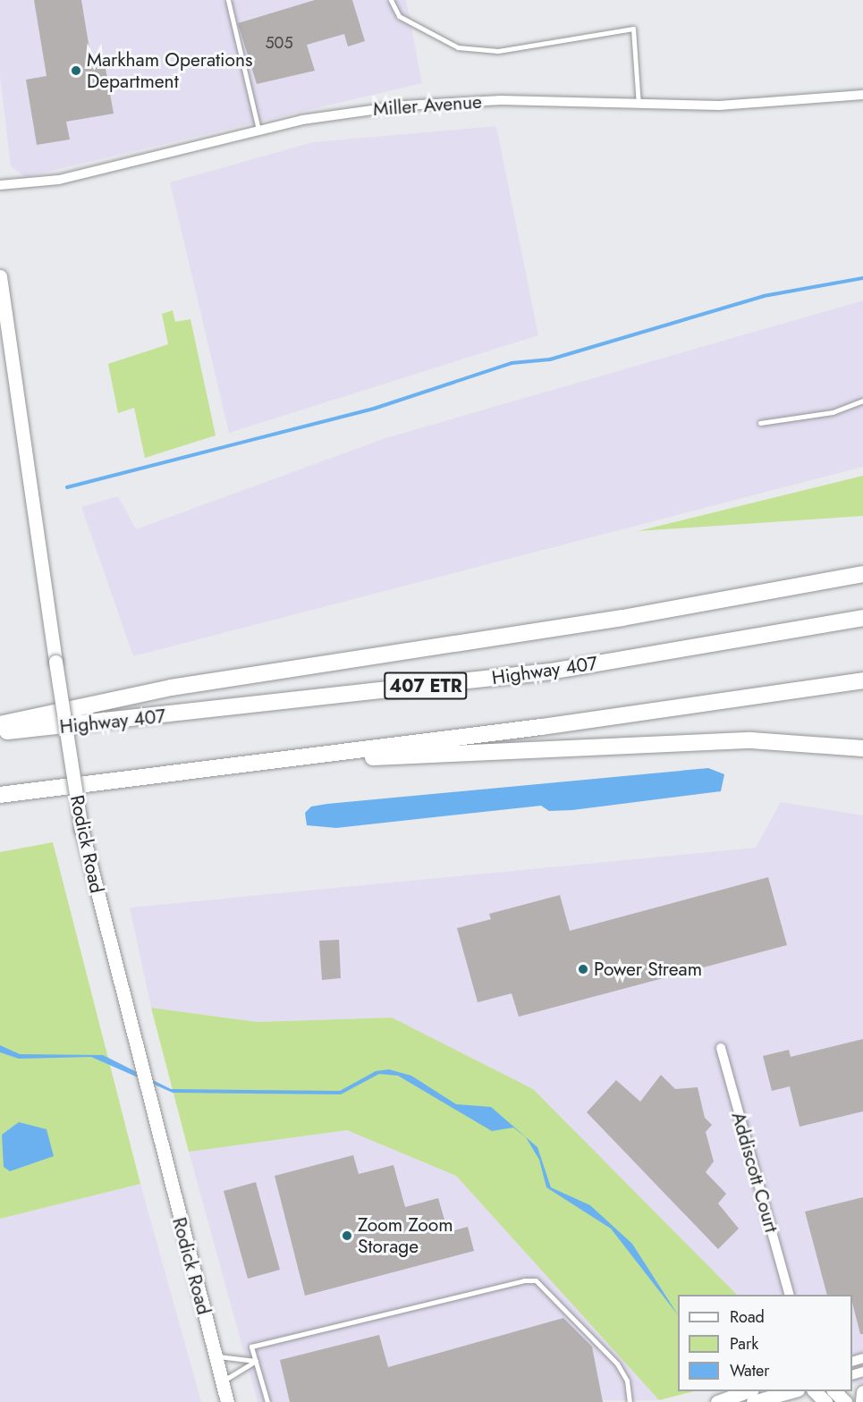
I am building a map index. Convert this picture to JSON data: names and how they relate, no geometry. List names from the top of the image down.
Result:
{
  "streets": {
    "highway": ["Highway 407", "407 ETR"],
    "main road": ["Rodick Road"],
    "street": ["Miller Avenue", "Addiscott Court"]
  },
  "places": ["Markham Operations Department", "Power Stream", "Zoom Zoom Storage"],
  "house_numbers": ["505"],
  "legend": ["Road", "Park", "Water"]
}
